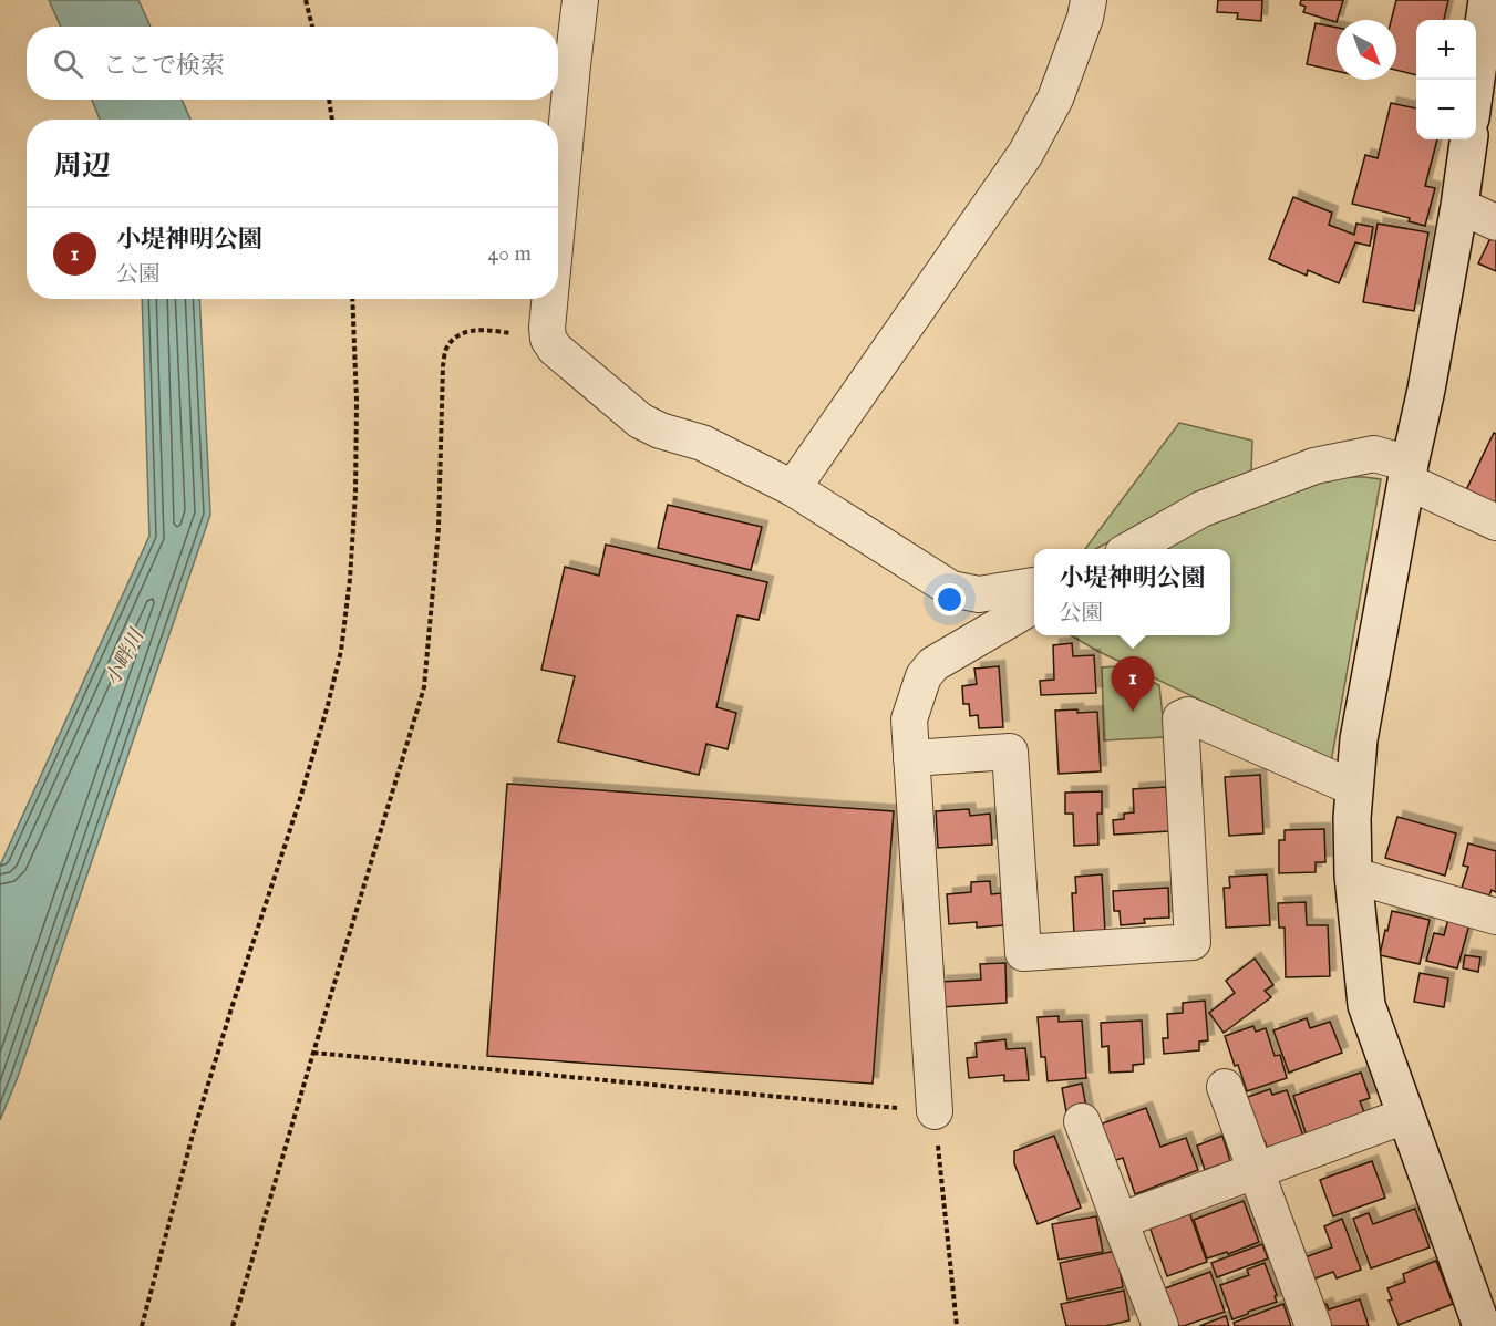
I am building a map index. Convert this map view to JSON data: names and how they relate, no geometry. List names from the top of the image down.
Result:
{
  "water": ["小畔川"],
  "north": "bottom right",
  "page": {
    "map_buttons": ["+", "−"],
    "search": "ここで検索",
    "heading": "周辺",
    "list": [
      {
        "mark": "1",
        "name": "小堤神明公園",
        "note": "公園",
        "value": "40 m"
      }
    ],
    "popup": ["小堤神明公園", "公園"],
    "pins": "1"
  }
}
